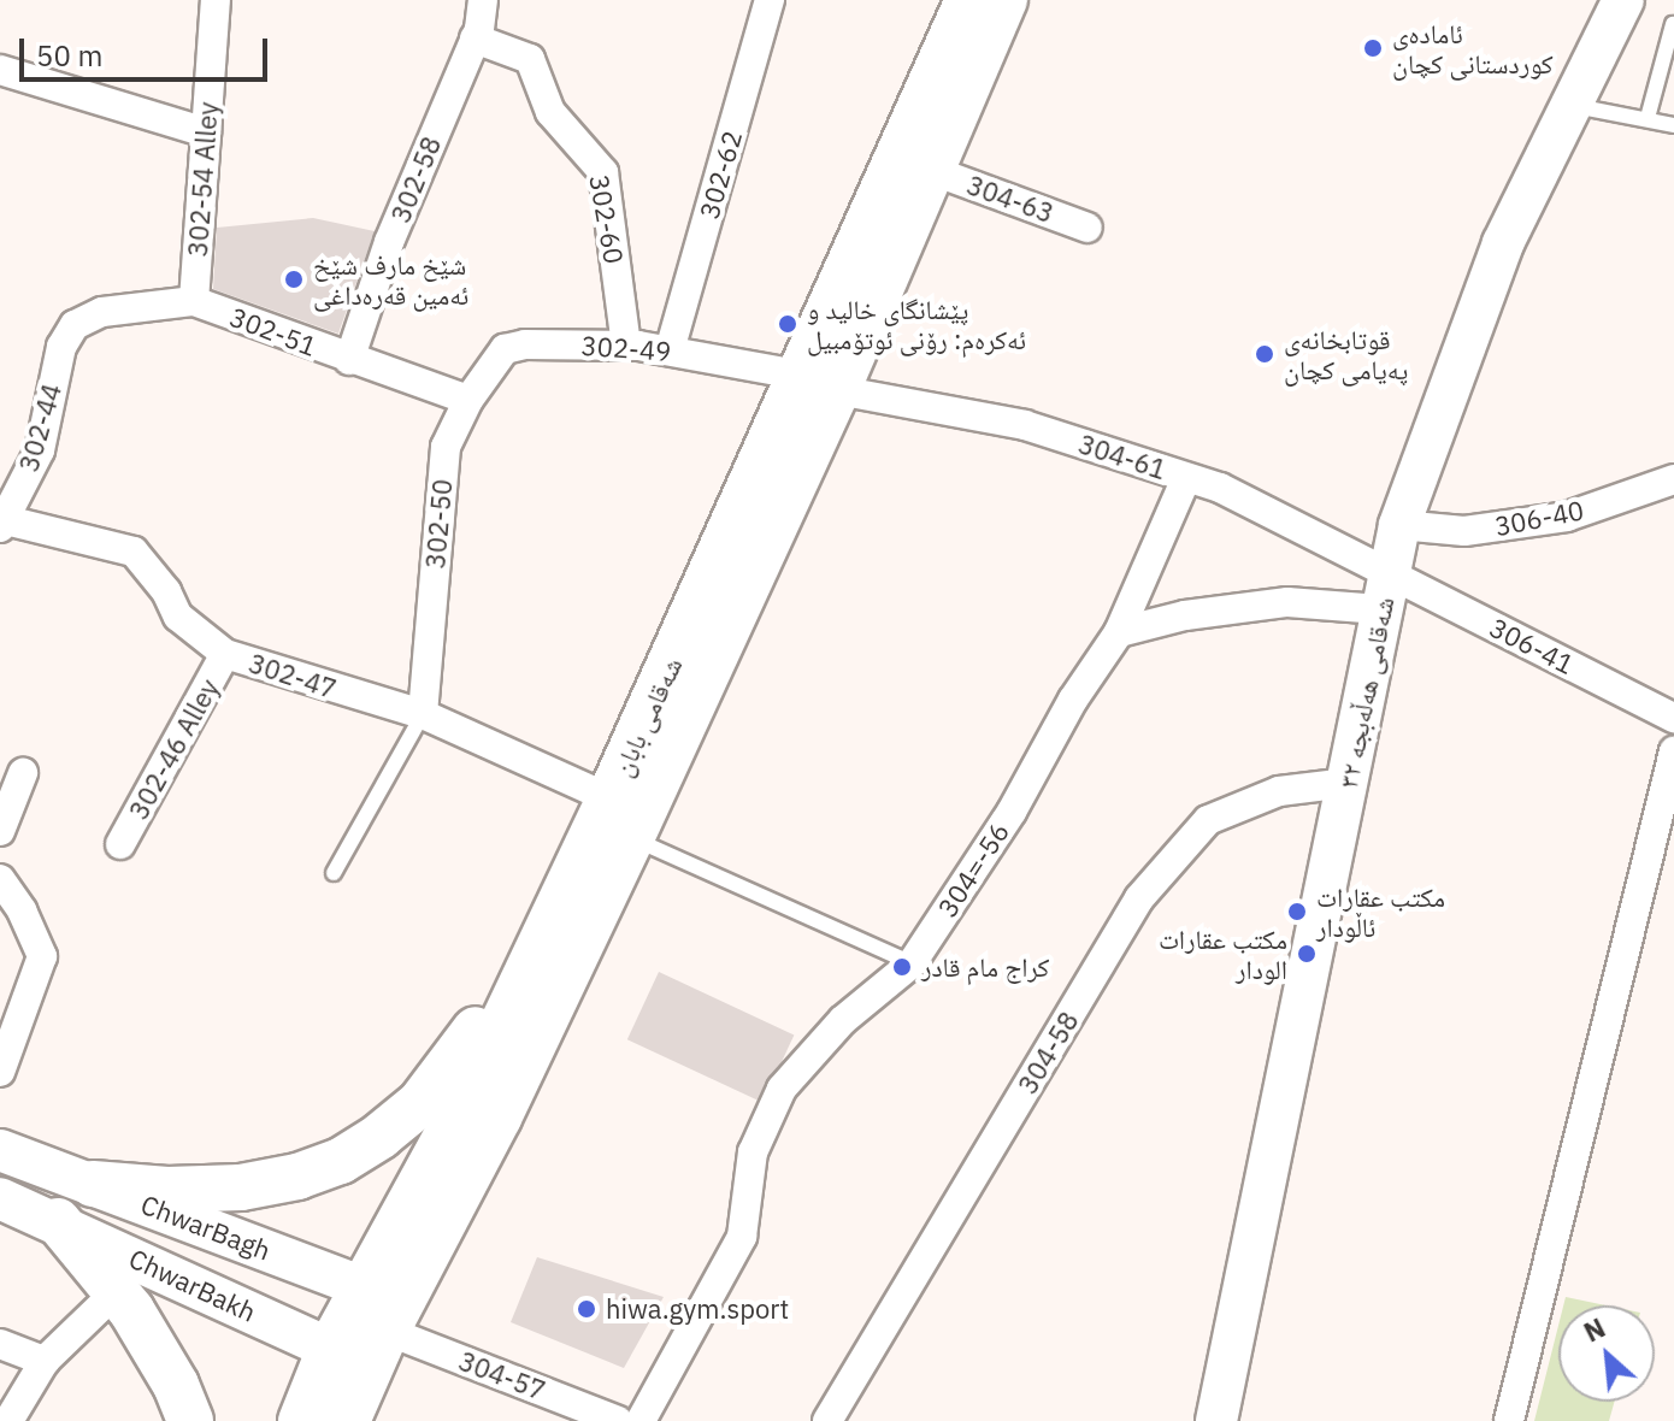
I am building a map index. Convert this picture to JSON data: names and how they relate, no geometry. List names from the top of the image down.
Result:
{
  "streets": {
    "main road": ["شەقامی بابان"],
    "street": [
      "302-62",
      "302-54 Alley",
      "302-58",
      "304-63",
      "302-60",
      "302-51",
      "302-49",
      "302-44",
      "304-61",
      "306-40",
      "302-50",
      "306-41",
      "302-47",
      "شەقامی هەڵەبجە ٣٢",
      "302-46 Alley",
      "304=-56",
      "304-58",
      "ChwarBagh",
      "ChwarBakh",
      "304-57"
    ]
  },
  "crossings": [
    ["302-62", "302-49"],
    ["302-54 Alley", "302-51"],
    ["302-58", "302-60"],
    ["302-58", "302-51"],
    ["302-60", "302-49"],
    ["302-51", "302-44"],
    ["302-51", "302-50"],
    ["302-49", "304-61"],
    ["302-49", "302-50"],
    ["302-49", "شەقامی بابان"],
    ["302-44", "302-47"],
    ["304-61", "306-41"],
    ["304-61", "شەقامی هەڵەبجە ٣٢"],
    ["304-61", "شەقامی بابان"],
    ["304-61", "304=-56"],
    ["306-40", "شەقامی هەڵەبجە ٣٢"],
    ["302-50", "302-47"],
    ["306-41", "شەقامی هەڵەبجە ٣٢"],
    ["302-47", "شەقامی بابان"],
    ["302-47", "302-46 Alley"],
    ["شەقامی هەڵەبجە ٣٢", "304-58"],
    ["شەقامی بابان", "ChwarBagh"],
    ["شەقامی بابان", "ChwarBakh"]
  ],
  "places": [
    "ئامادەی کوردستانی کچان",
    "شێخ مارف شێخ ئەمین قەرەداغی",
    "پێشانگای خالید و ئەکرەم: رۆنی ئوتۆمبیل",
    "قوتابخانەی پەیامی کچان",
    "مكتب عقارات ئاڵودار",
    "مكتب عقارات الودار",
    "کراج مام قادر",
    "hiwa.gym.sport"
  ],
  "scale_bar": "50 m",
  "north": "top left"
}
